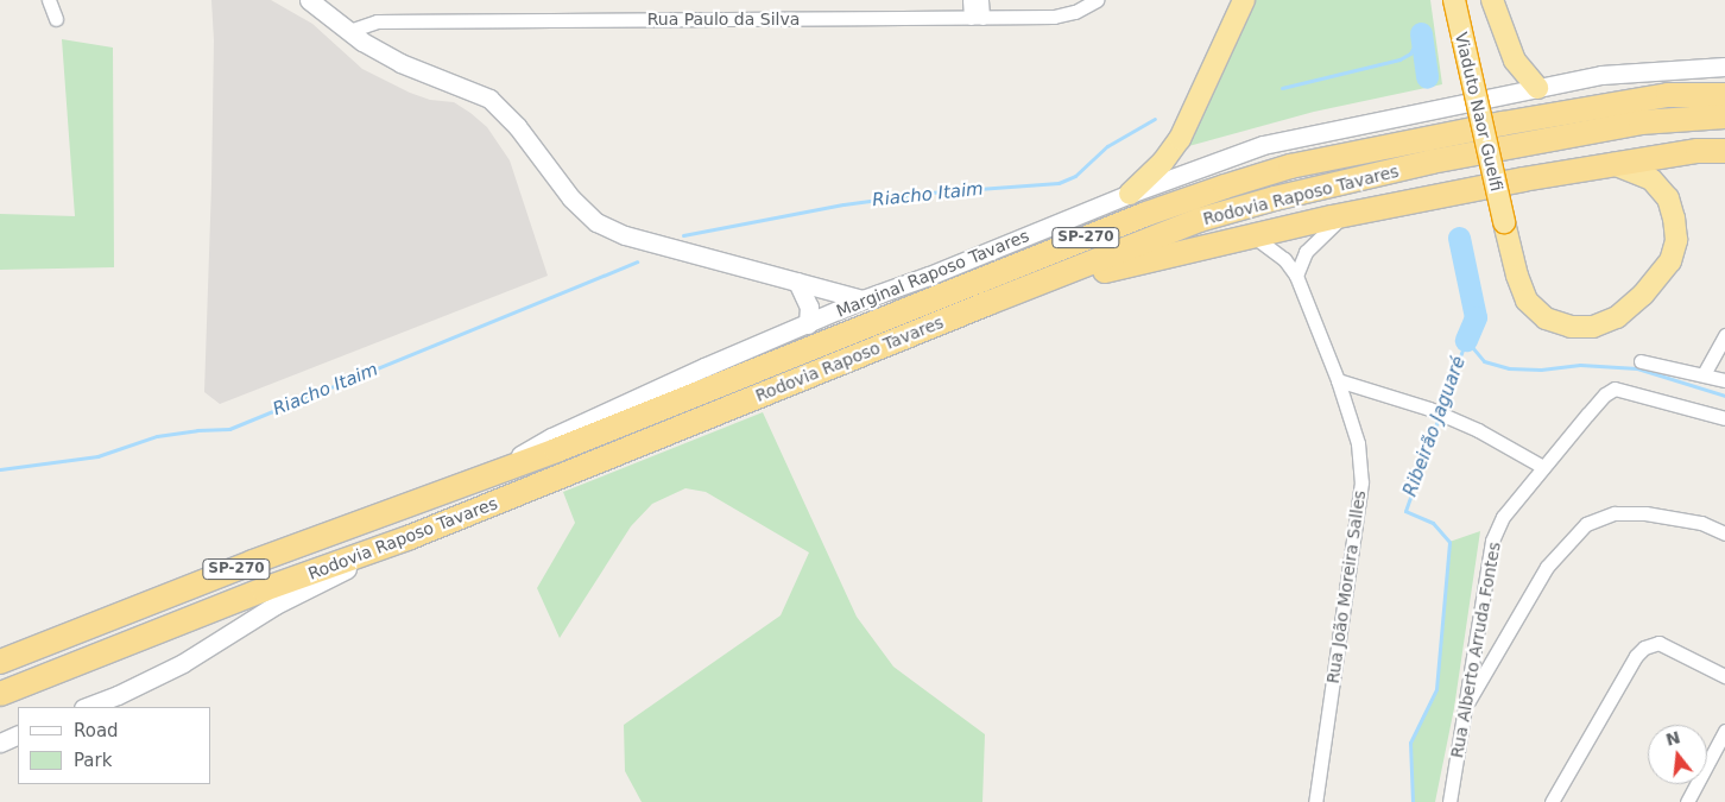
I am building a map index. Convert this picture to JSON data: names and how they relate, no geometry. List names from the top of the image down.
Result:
{
  "streets": {
    "highway": ["Viaduto Naor Guelfi", "Rodovia Raposo Tavares", "SP-270"],
    "main road": ["Marginal Raposo Tavares"],
    "street": ["Rua Paulo da Silva", "Rua João Moreira Salles", "Rua Alberto Arruda Fontes"]
  },
  "crossings": [
    ["Rodovia Raposo Tavares", "Marginal Raposo Tavares"]
  ],
  "water": ["Riacho Itaim", "Ribeirão Jaguaré"],
  "legend": ["Road", "Park"],
  "north": "top"
}
